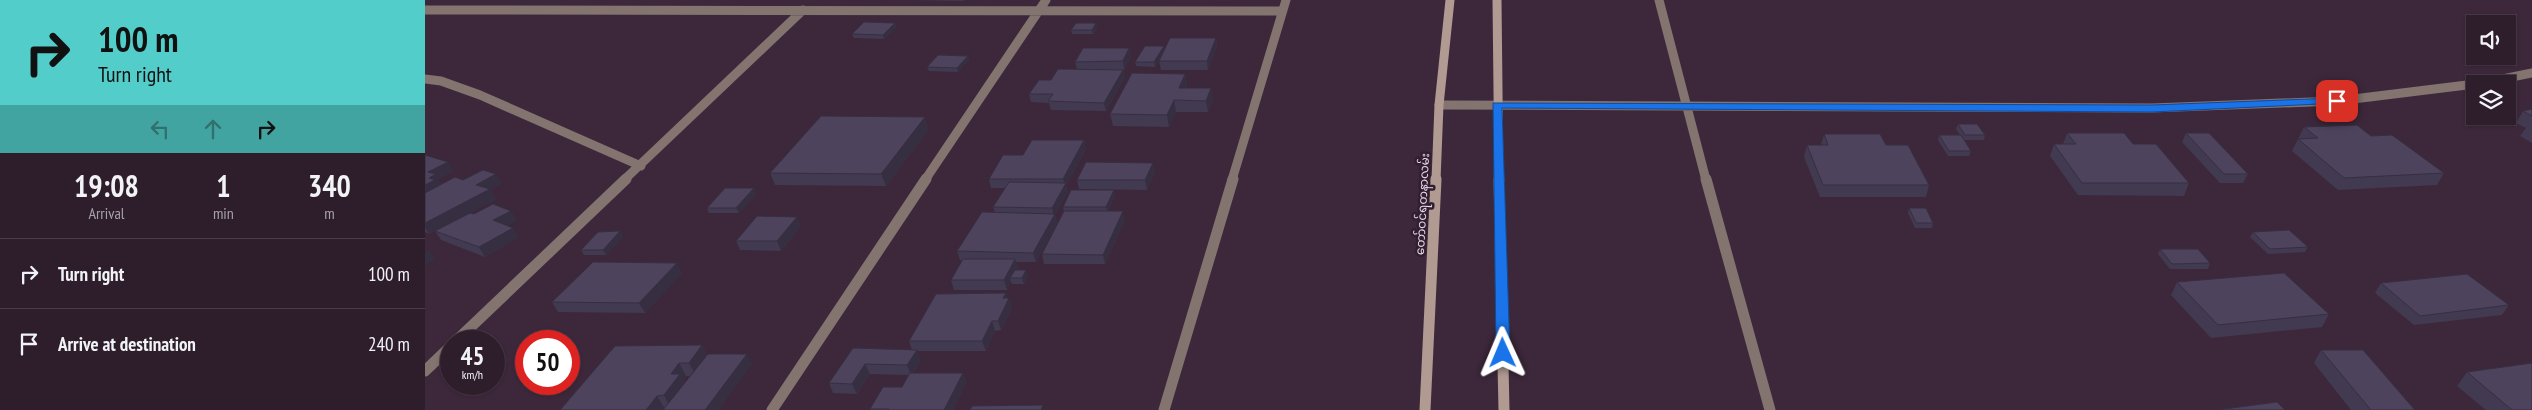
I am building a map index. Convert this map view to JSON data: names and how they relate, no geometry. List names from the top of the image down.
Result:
{
  "streets": {
    "main road": ["တော်ဝင်ရတနာလမ်း"]
  },
  "page": {
    "turn": ["100 m", "Turn right"],
    "eta": [
      "19:08",
      "Arrival",
      "1",
      "min",
      "340",
      "m"
    ],
    "list": [
      {
        "name": "Turn right",
        "value": "100 m"
      },
      {
        "name": "Arrive at destination",
        "value": "240 m"
      }
    ],
    "speed": "45 km/h",
    "limit": "50"
  }
}
